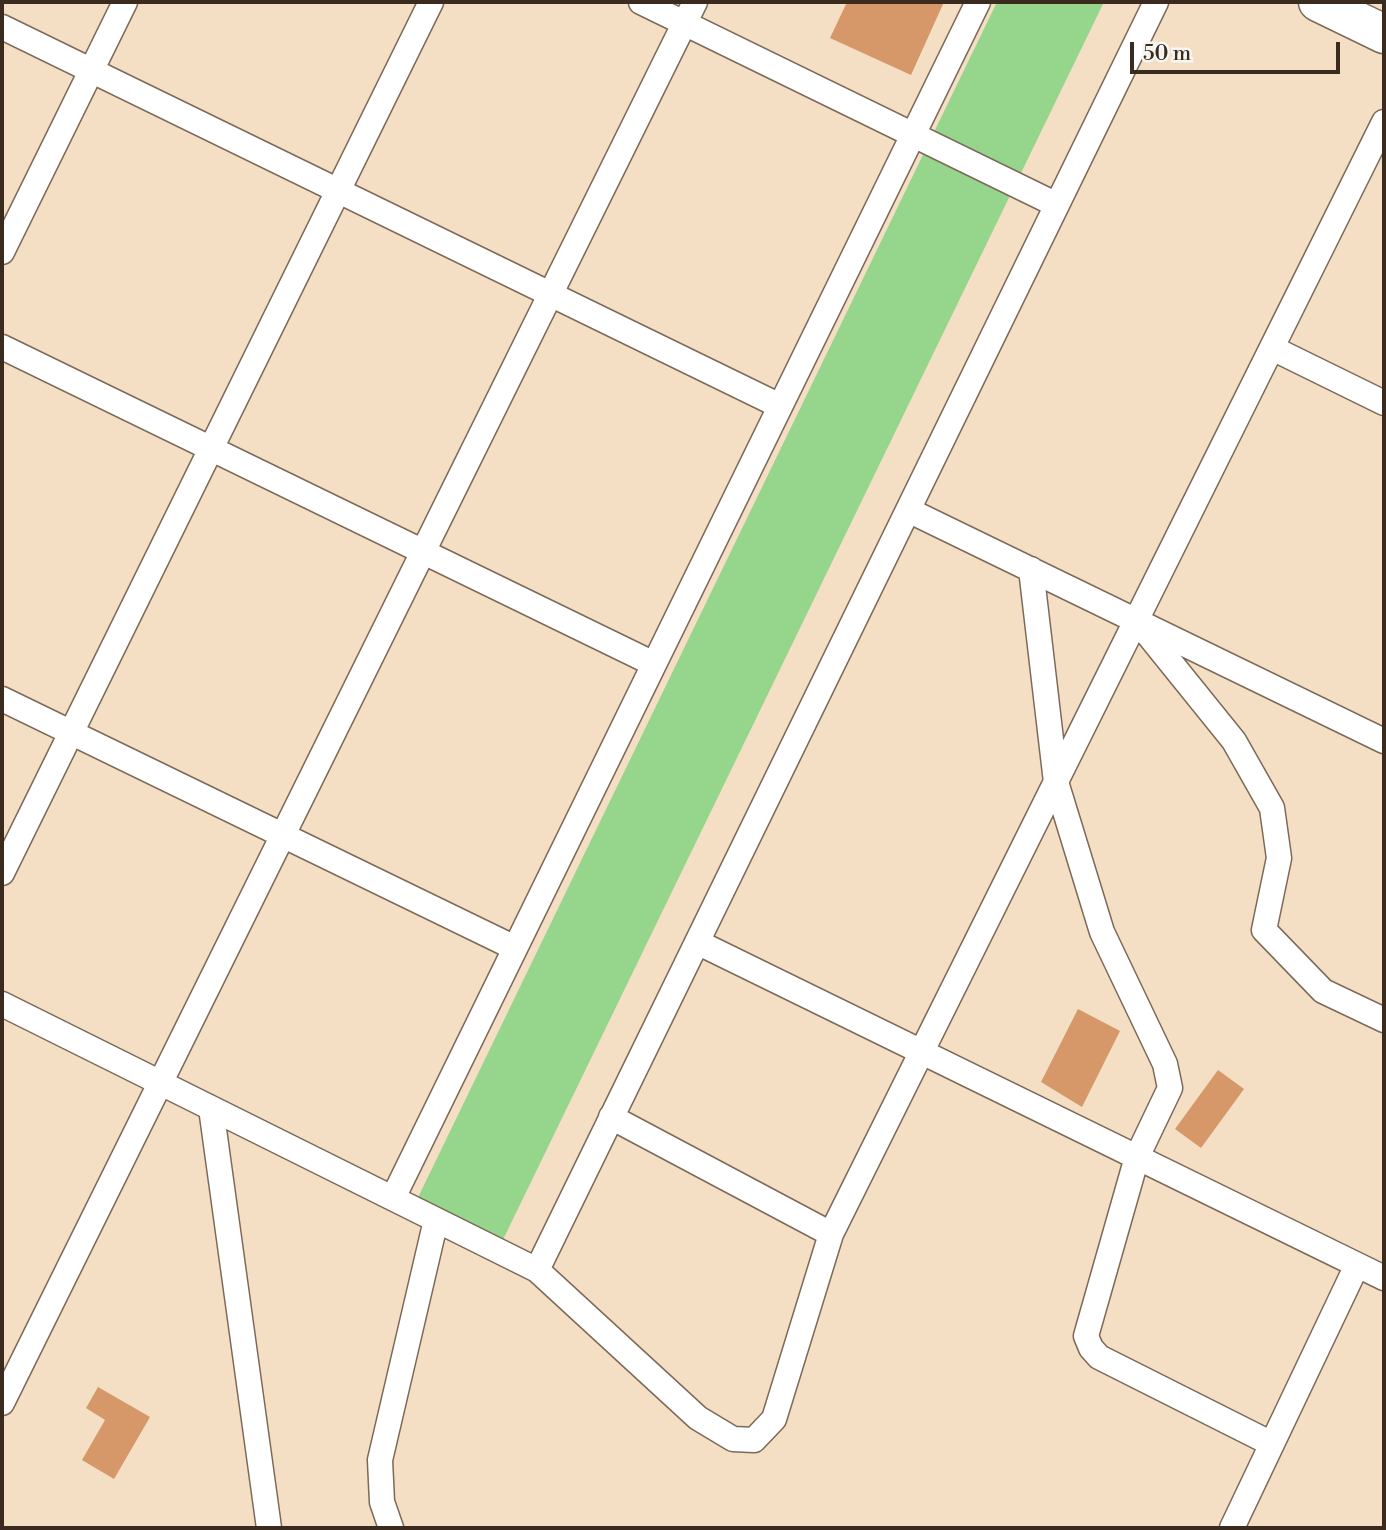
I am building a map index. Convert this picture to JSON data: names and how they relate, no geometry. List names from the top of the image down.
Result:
{
  "scale_bar": "50 m"
}
